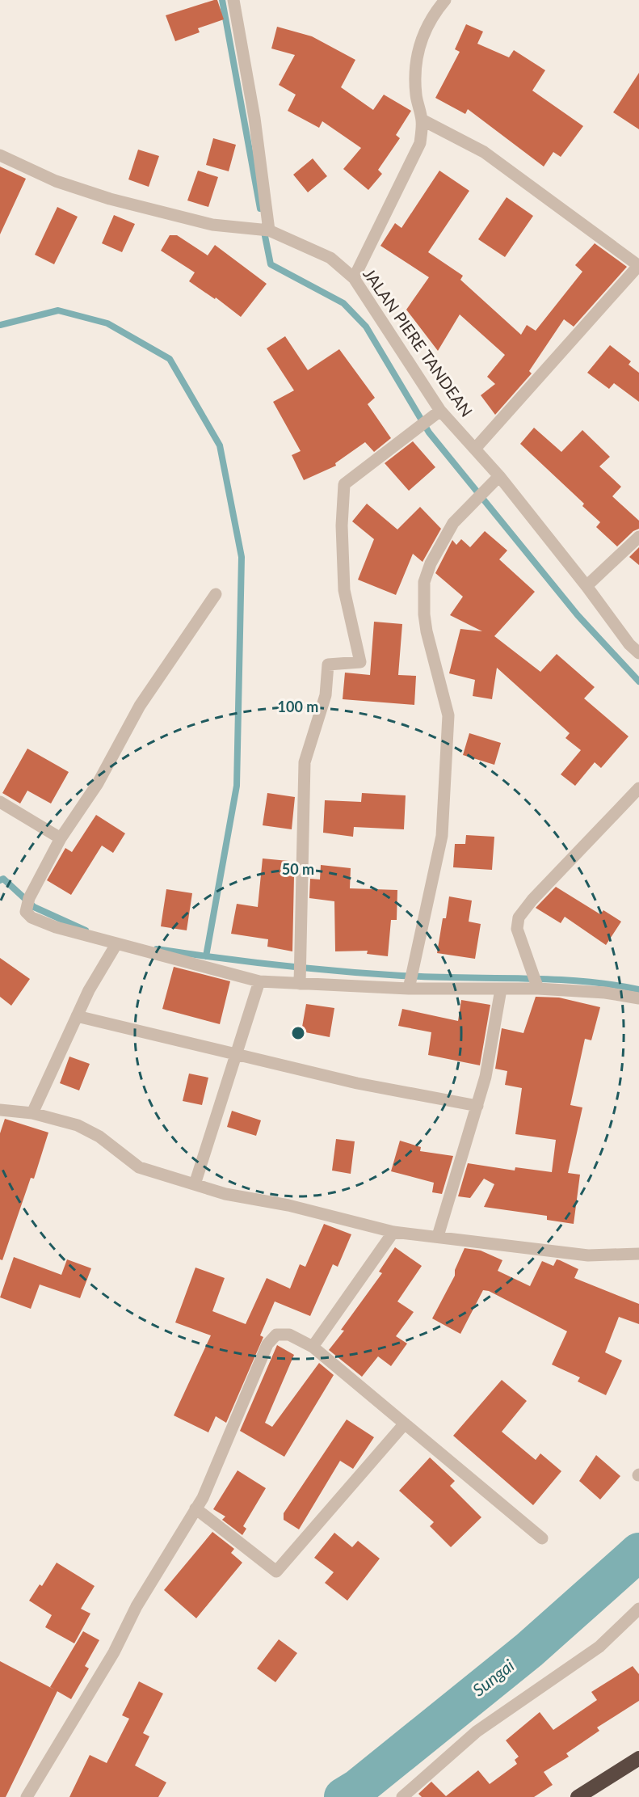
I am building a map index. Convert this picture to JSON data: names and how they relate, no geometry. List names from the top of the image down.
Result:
{
  "streets": {
    "street": ["JALAN PIERE TANDEAN"]
  },
  "water": ["Sungai"],
  "rings": ["100 m", "50 m"]
}
